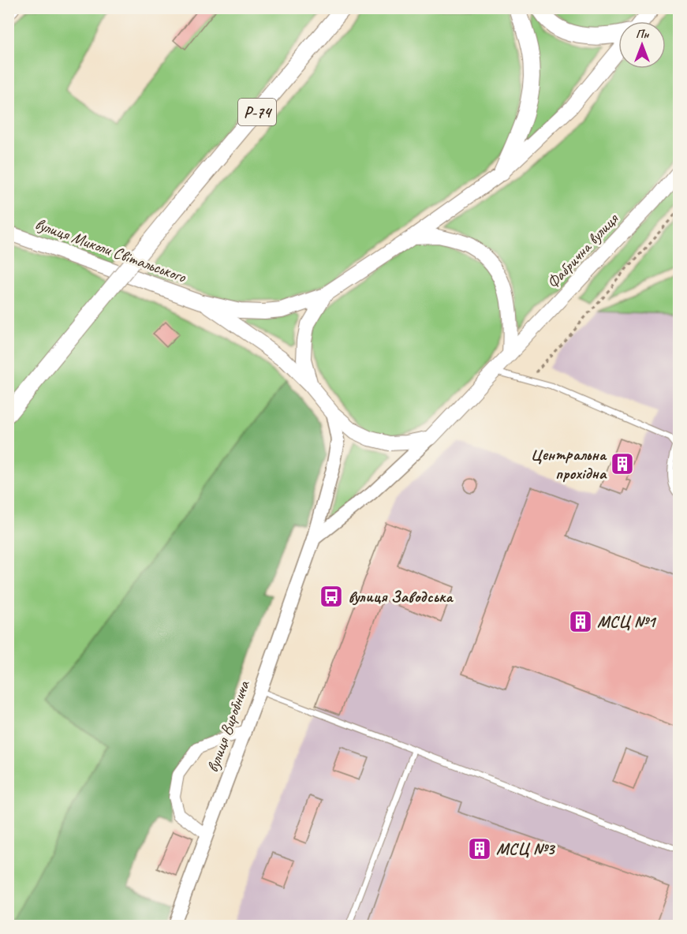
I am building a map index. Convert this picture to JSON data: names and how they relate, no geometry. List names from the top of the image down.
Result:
{
  "streets": {
    "main road": ["Р-74", "вулиця Миколи Світальського", "Фабрична вулиця"],
    "street": ["вулиця Виробнича"]
  },
  "places": {
    "building": ["Центральна прохідна", "МСЦ №1", "МСЦ №3"],
    "bus stop": ["вулиця Заводська"]
  },
  "north": "top"
}
